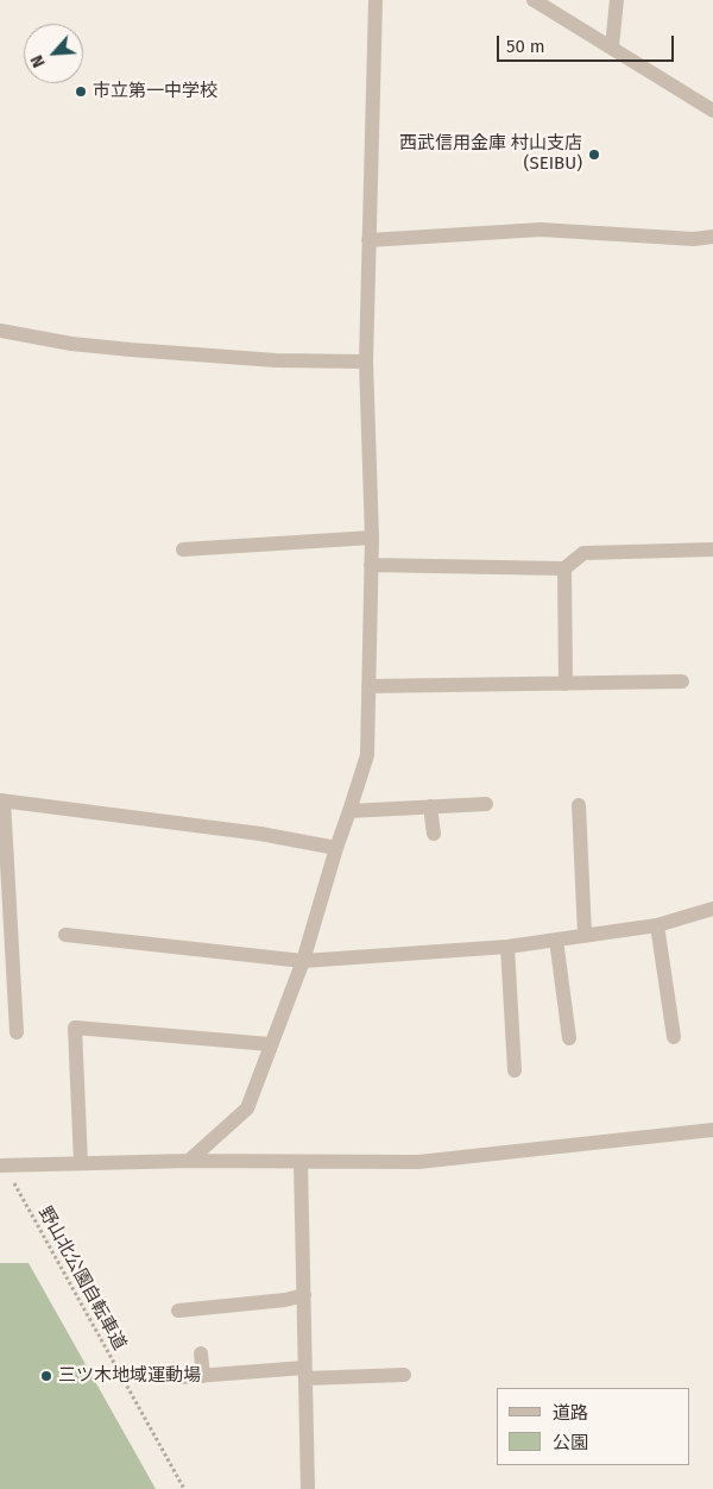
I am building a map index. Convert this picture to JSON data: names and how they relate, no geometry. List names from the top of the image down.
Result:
{
  "streets": {
    "path": ["野山北公園自転車道"]
  },
  "places": ["市立第一中学校", "西武信用金庫 村山支店 (SEIBU)", "三ツ木地域運動場"],
  "legend": ["道路", "公園"],
  "scale_bar": "50 m",
  "north": "bottom left"
}
